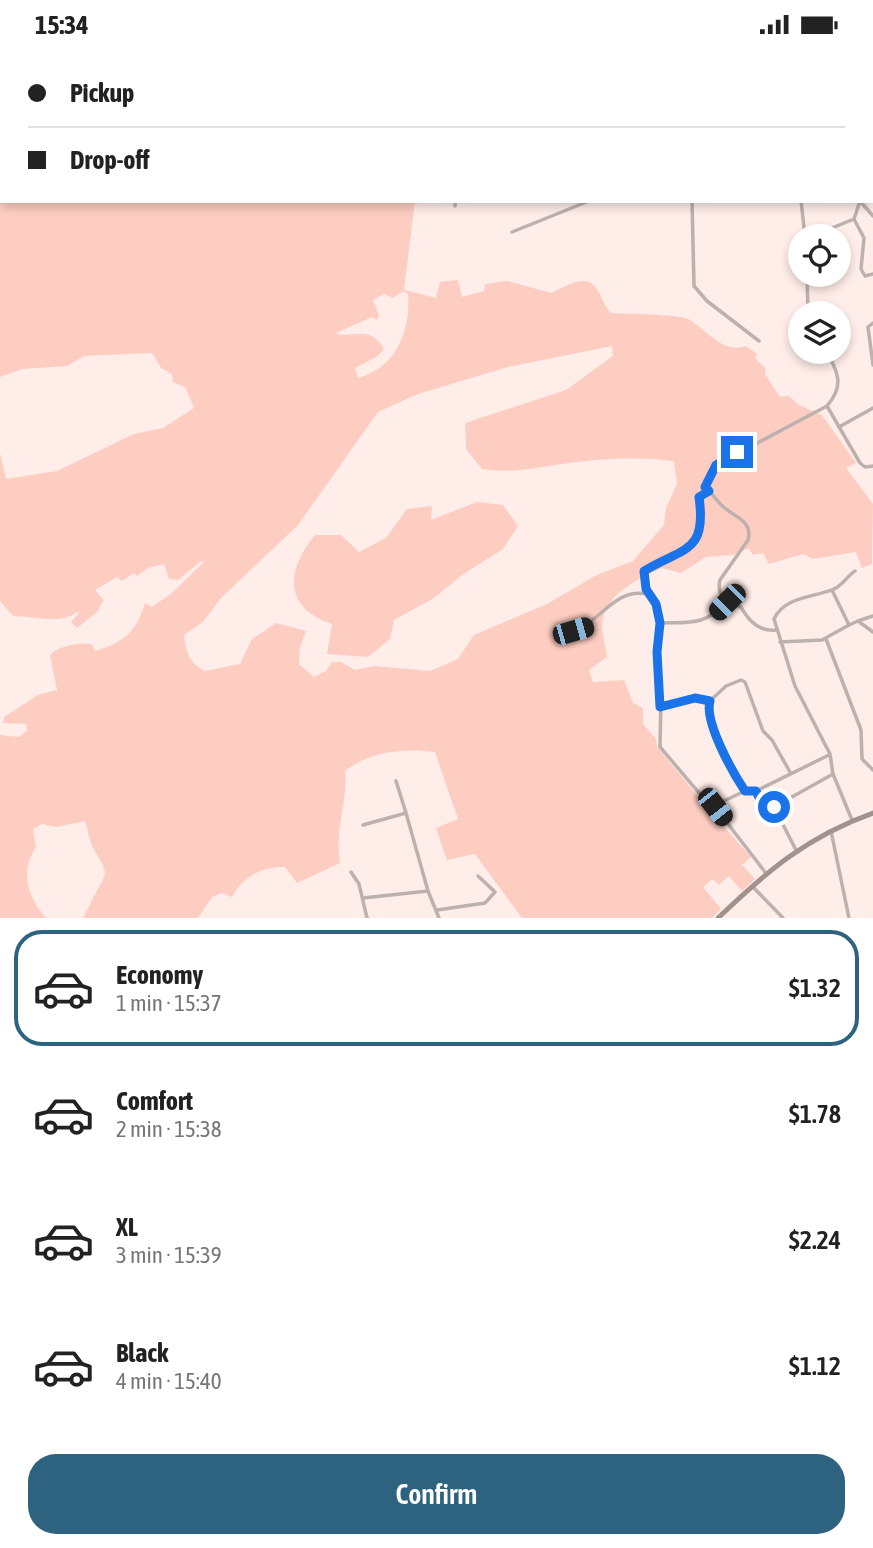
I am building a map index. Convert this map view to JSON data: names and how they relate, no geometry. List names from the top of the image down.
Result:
{
  "page": {
    "status": "15:34",
    "banner": ["Pickup", "Drop-off"],
    "list": [
      {
        "name": "Economy",
        "note": "1 min · 15:37",
        "value": "$1.32"
      },
      {
        "name": "Comfort",
        "note": "2 min · 15:38",
        "value": "$1.78"
      },
      {
        "name": "XL",
        "note": "3 min · 15:39",
        "value": "$2.24"
      },
      {
        "name": "Black",
        "note": "4 min · 15:40",
        "value": "$1.12"
      }
    ],
    "buttons": "Confirm"
  }
}
